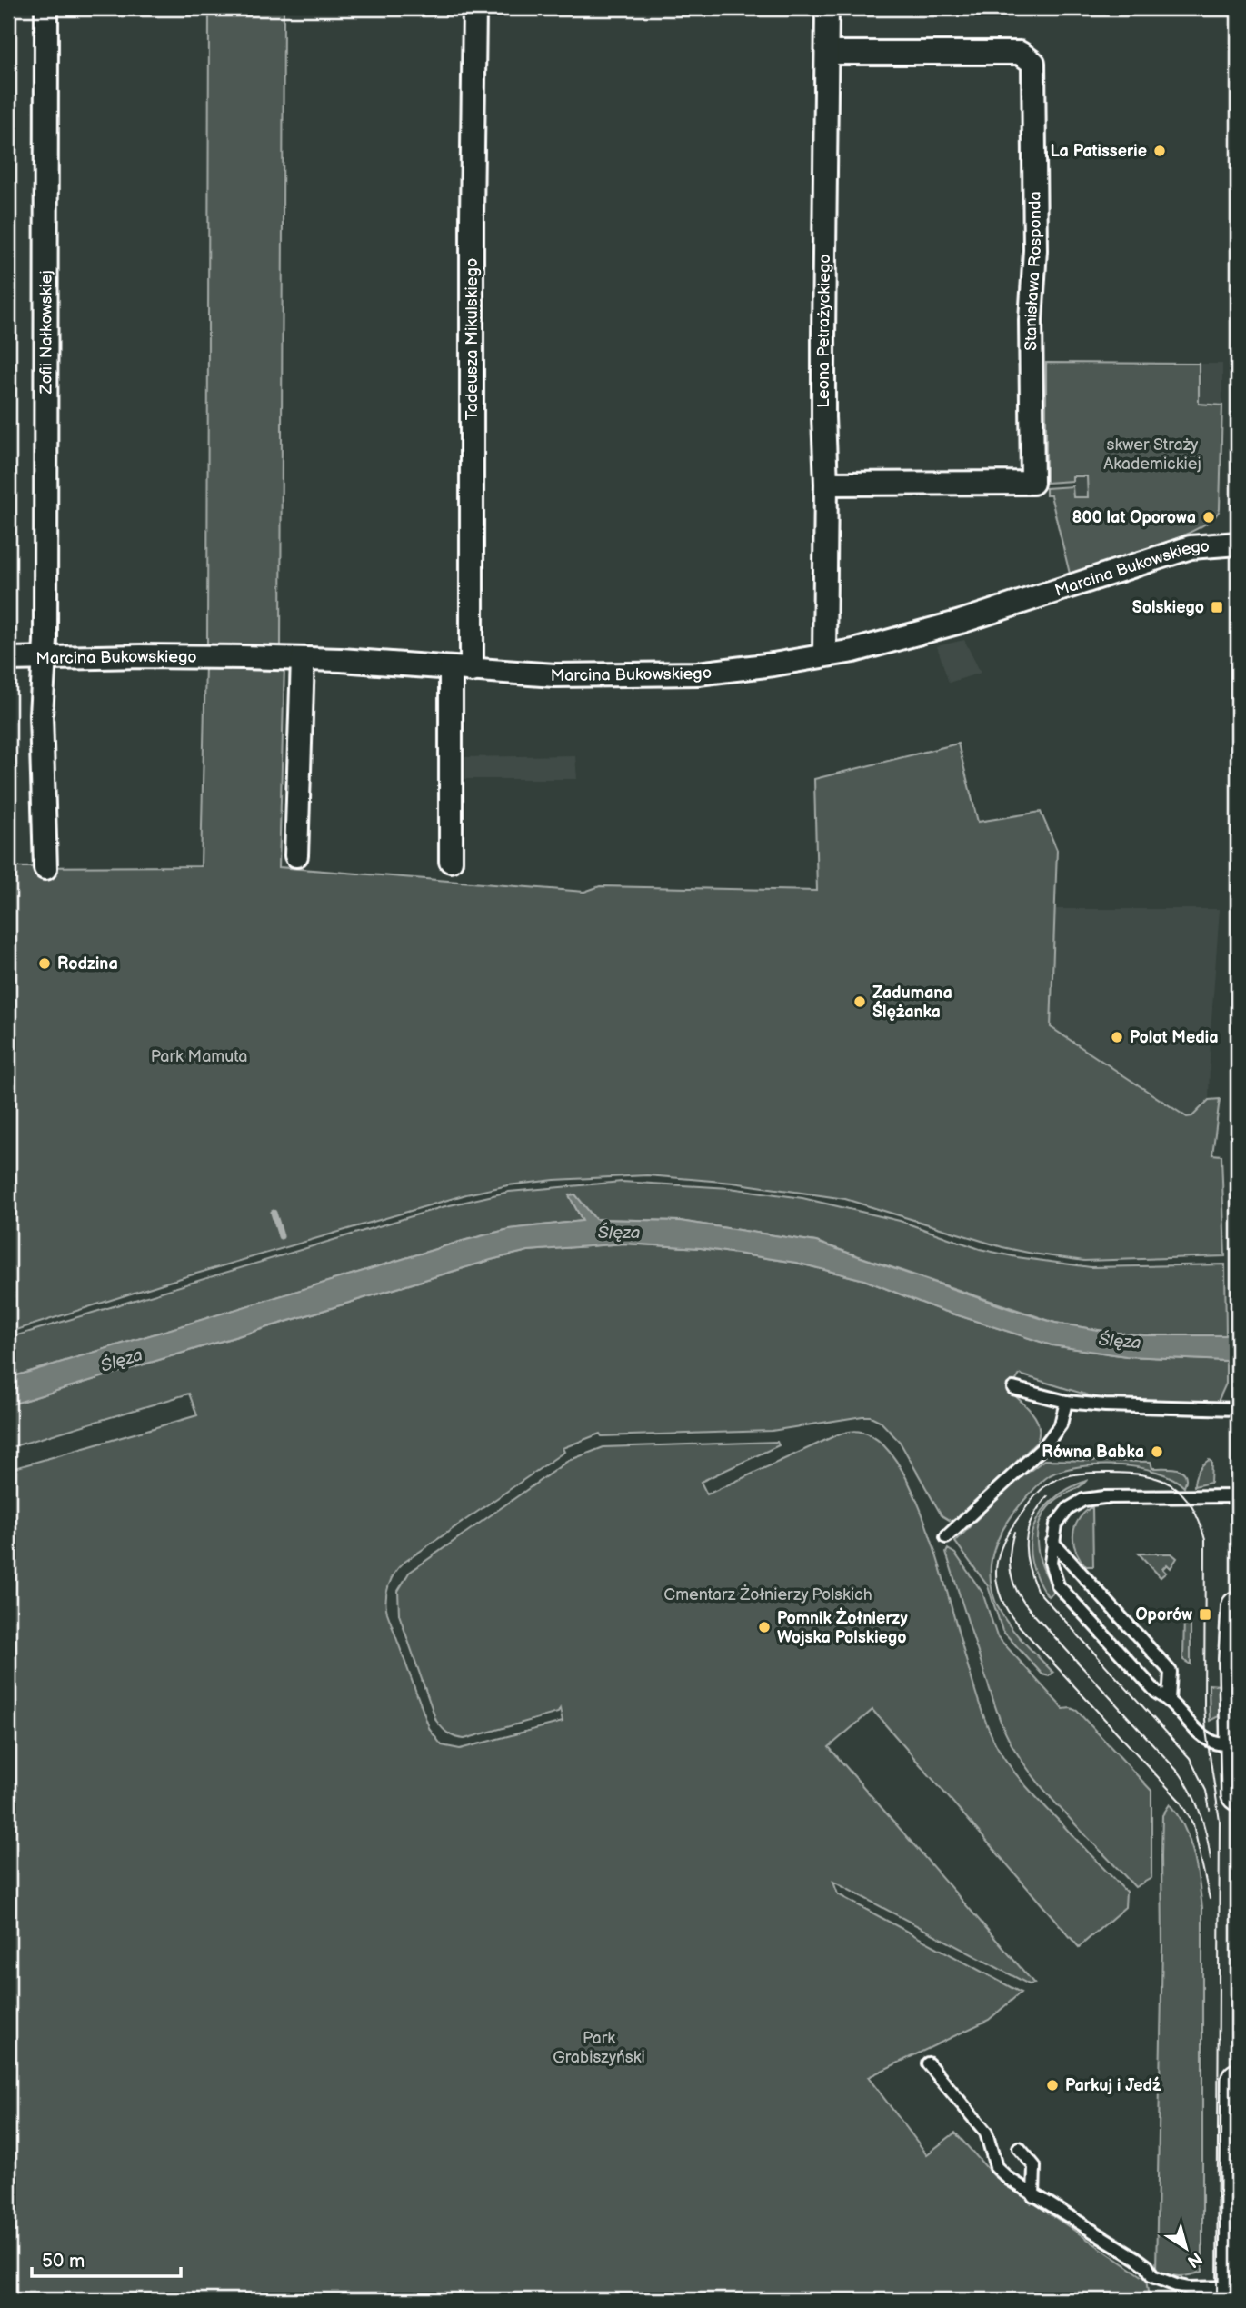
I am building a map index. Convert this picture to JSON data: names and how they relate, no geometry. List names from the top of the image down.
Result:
{
  "streets": {
    "street": [
      "Stanisława Rosponda",
      "Leona Petrażyckiego",
      "Zofii Nałkowskiej",
      "Tadeusza Mikulskiego",
      "Marcina Bukowskiego"
    ]
  },
  "crossings": [
    ["Stanisława Rosponda", "Leona Petrażyckiego"],
    ["Leona Petrażyckiego", "Marcina Bukowskiego"],
    ["Zofii Nałkowskiej", "Marcina Bukowskiego"],
    ["Tadeusza Mikulskiego", "Marcina Bukowskiego"]
  ],
  "water": ["Ślęza"],
  "parks": [
    "skwer Straży Akademickiej",
    "Park Mamuta",
    "Cmentarz Żołnierzy Polskich",
    "Park Grabiszyński"
  ],
  "places": {
    "other": [
      "La Patisserie",
      "800 lat Oporowa",
      "Rodzina",
      "Zadumana Ślężanka",
      "Polot Media",
      "Równa Babka",
      "Pomnik Żołnierzy Wojska Polskiego",
      "Parkuj i Jedź"
    ],
    "transit": ["Solskiego", "Oporów"]
  },
  "scale_bar": "50 m",
  "north": "bottom right"
}
